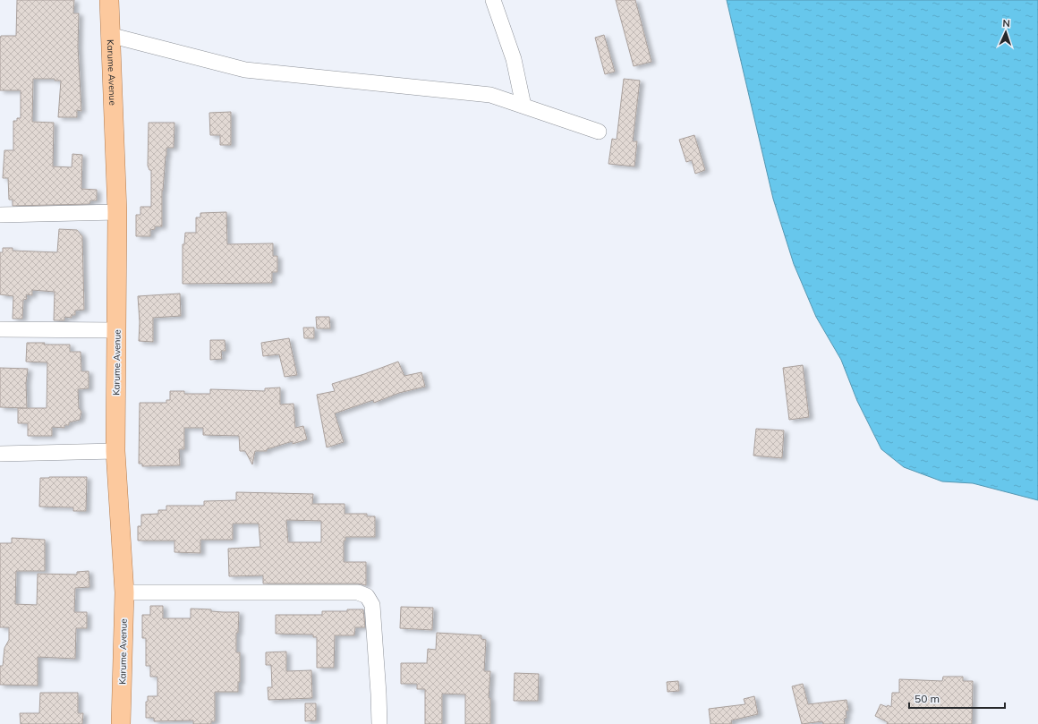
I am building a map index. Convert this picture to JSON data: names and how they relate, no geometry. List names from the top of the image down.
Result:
{
  "streets": {
    "main road": ["Karume Avenue"]
  },
  "scale_bar": "50 m",
  "north": "top"
}
